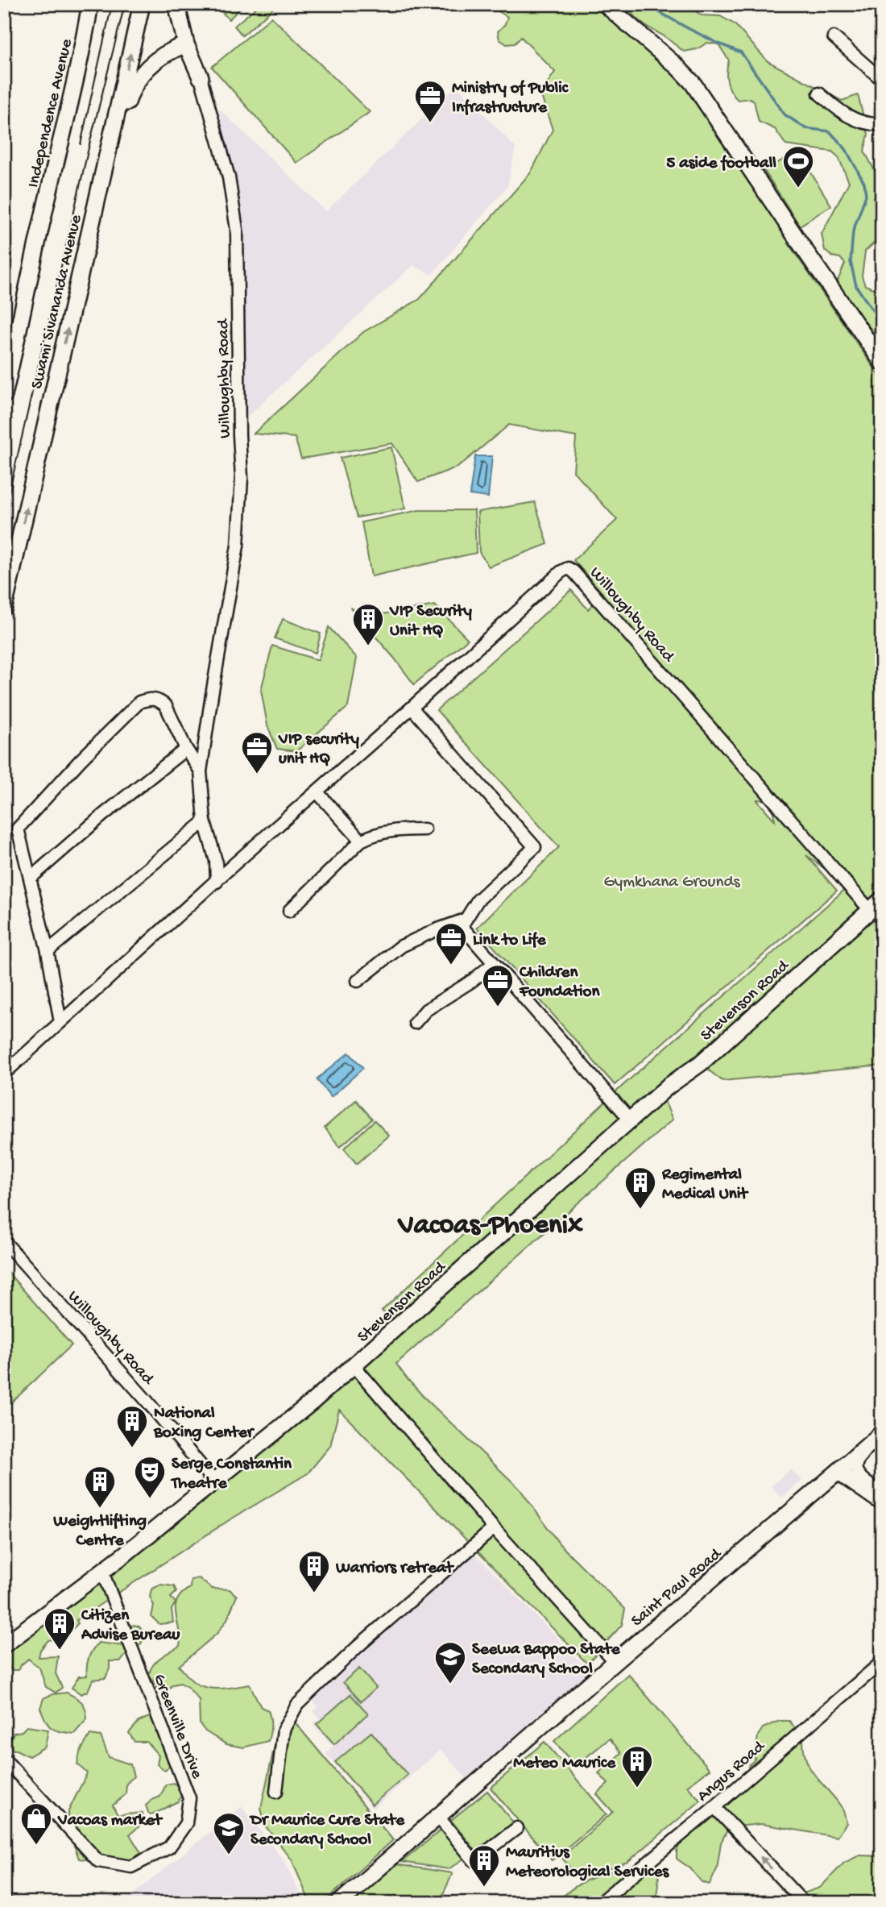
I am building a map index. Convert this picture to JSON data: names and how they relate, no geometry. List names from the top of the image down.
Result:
{
  "streets": {
    "street": [
      "Independence Avenue",
      "Swami Sivananda Avenue",
      "Willoughby Road",
      "Stevenson Road",
      "Saint Paul Road",
      "Greenville Drive",
      "Angus Road"
    ]
  },
  "crossings": [
    ["Willoughby Road", "Stevenson Road"],
    ["Stevenson Road", "Greenville Drive"]
  ],
  "one_way": ["Swami Sivananda Avenue"],
  "districts": ["Vacoas-Phoenix"],
  "parks": ["Gymkhana Grounds"],
  "places": {
    "office": [
      "Ministry of Public Infrastructure",
      "VIP security unit HQ",
      "Link to Life",
      "Children Foundation"
    ],
    "sports": ["5 aside football"],
    "building": [
      "VIP Security Unit HQ",
      "Regimental Medical Unit",
      "National Boxing Center",
      "Weightlifting Centre",
      "Warriors retreat",
      "Citizen Advise Bureau",
      "Meteo Maurice",
      "Mauritius Meteorological Services"
    ],
    "theatre": ["Serge Constantin Theatre"],
    "school or university": ["Seewa Bappoo State Secondary School", "Dr Maurice Cure State Secondary School"],
    "shop": ["Vacoas market"]
  }
}
